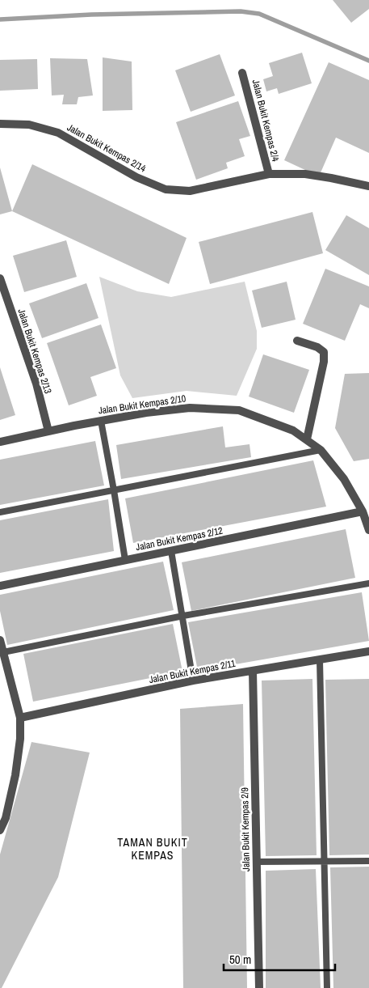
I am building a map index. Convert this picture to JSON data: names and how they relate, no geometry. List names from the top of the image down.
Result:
{
  "streets": {
    "street": [
      "Jalan Bukit Kempas 2/4",
      "Jalan Bukit Kempas 2/14",
      "Jalan Bukit Kempas 2/13",
      "Jalan Bukit Kempas 2/10",
      "Jalan Bukit Kempas 2/12",
      "Jalan Bukit Kempas 2/11",
      "Jalan Bukit Kempas 2/9"
    ]
  },
  "crossings": [
    ["Jalan Bukit Kempas 2/4", "Jalan Bukit Kempas 2/14"],
    ["Jalan Bukit Kempas 2/13", "Jalan Bukit Kempas 2/10"],
    ["Jalan Bukit Kempas 2/10", "Jalan Bukit Kempas 2/12"],
    ["Jalan Bukit Kempas 2/11", "Jalan Bukit Kempas 2/9"]
  ],
  "districts": ["TAMAN BUKIT KEMPAS"],
  "scale_bar": "50 m"
}
